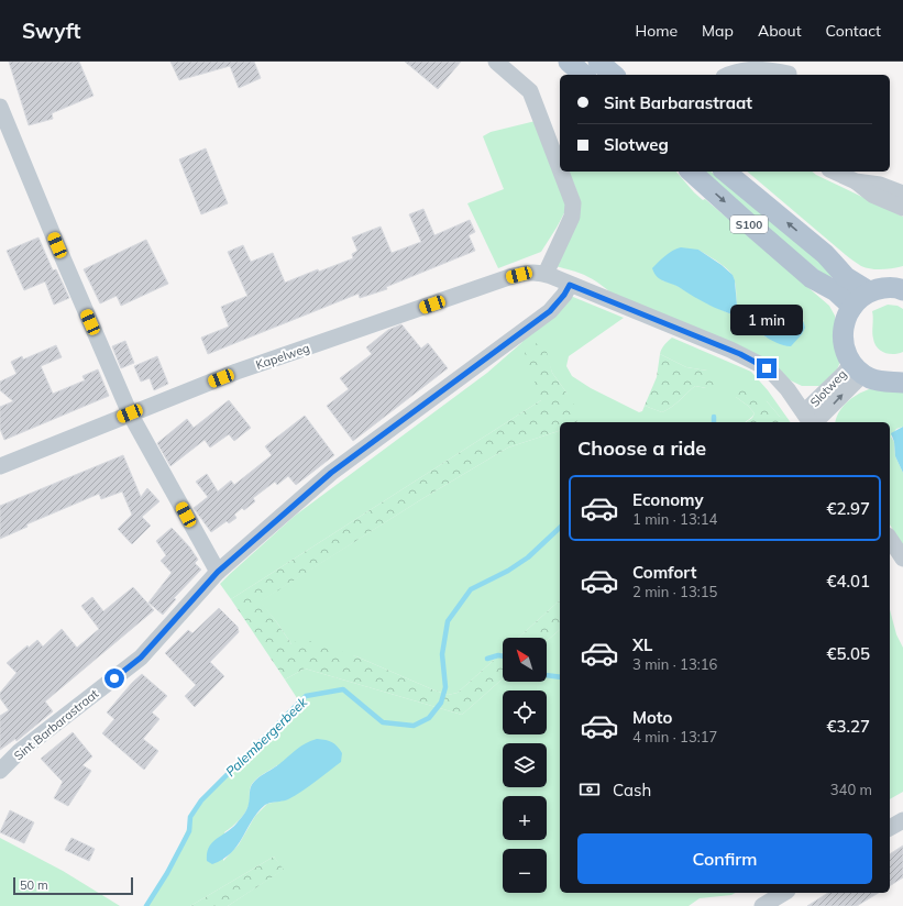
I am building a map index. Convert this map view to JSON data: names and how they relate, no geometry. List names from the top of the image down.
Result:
{
  "streets": {
    "main road": ["S100"],
    "street": ["Kapelweg", "Slotweg", "Sint Barbarastraat"]
  },
  "crossings": [
    ["Kapelweg", "Slotweg"],
    ["Kapelweg", "Sint Barbarastraat"],
    ["Slotweg", "Sint Barbarastraat"]
  ],
  "water": ["Palembergerbeek"],
  "scale_bar": "50 m",
  "north": "top left",
  "page": {
    "header": "Swyft",
    "nav": [
      "Home",
      "Map",
      "About",
      "Contact"
    ],
    "banner": ["Sint Barbarastraat", "Slotweg"],
    "bubble": "1 min",
    "heading": "Choose a ride",
    "list": [
      {
        "name": "Economy",
        "note": "1 min · 13:14",
        "value": "€2.97"
      },
      {
        "name": "Comfort",
        "note": "2 min · 13:15",
        "value": "€4.01"
      },
      {
        "name": "XL",
        "note": "3 min · 13:16",
        "value": "€5.05"
      },
      {
        "name": "Moto",
        "note": "4 min · 13:17",
        "value": "€3.27"
      }
    ],
    "map_buttons": ["+", "−"],
    "pay": ["Cash", "340 m"],
    "buttons": "Confirm",
    "scale": "50 m"
  }
}
